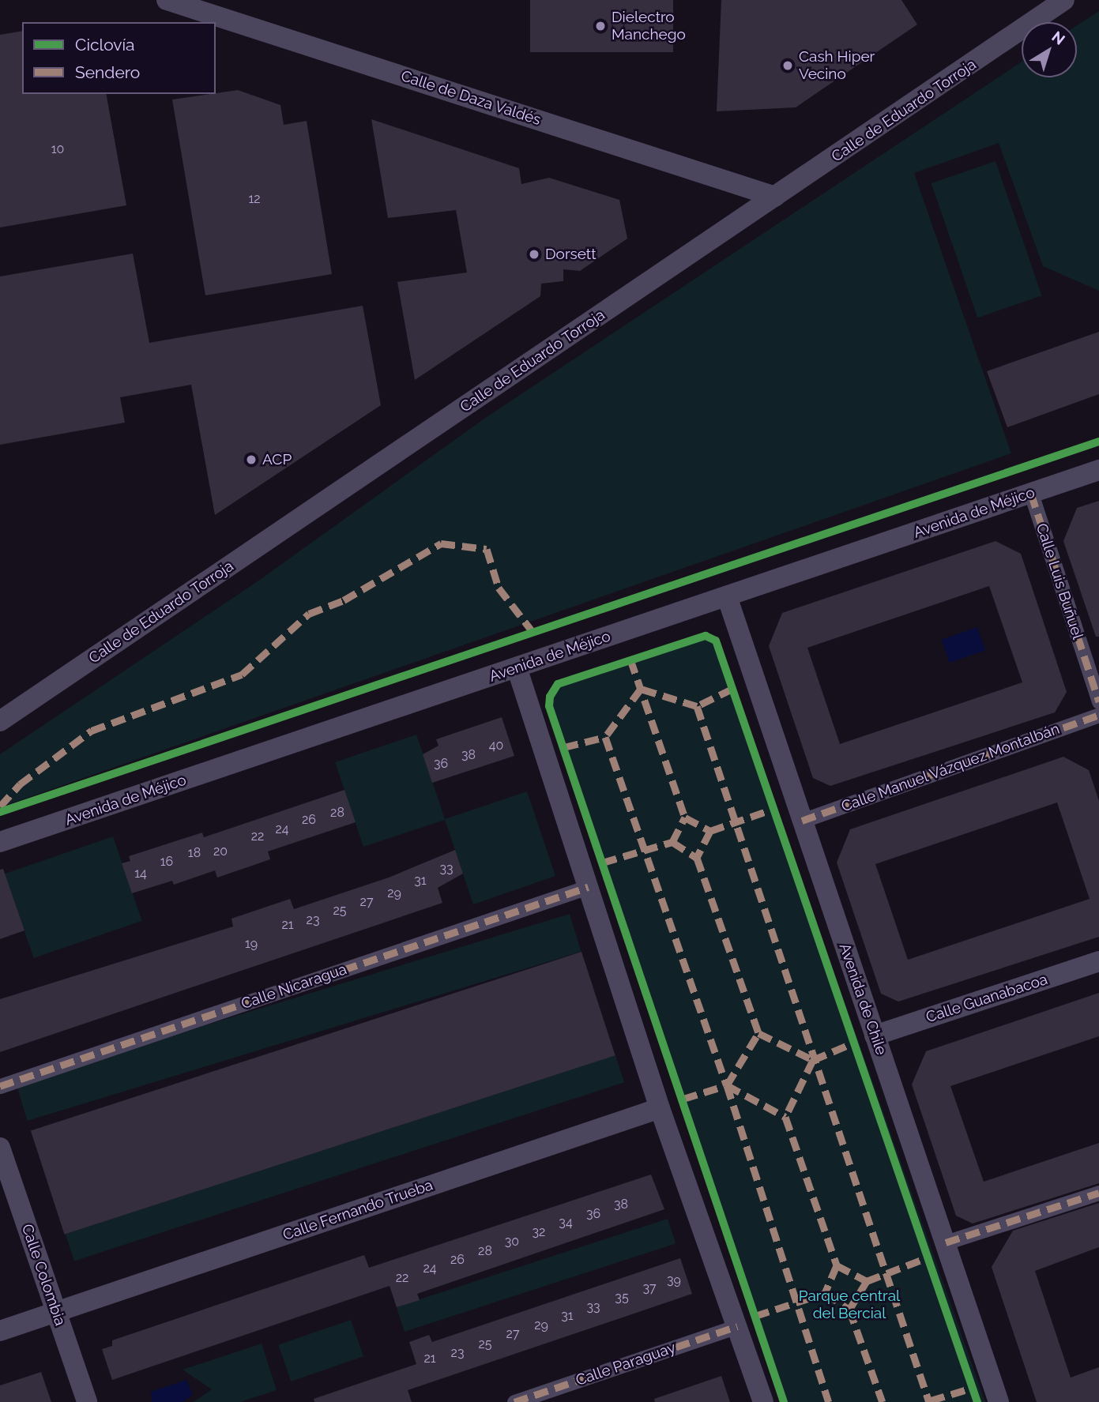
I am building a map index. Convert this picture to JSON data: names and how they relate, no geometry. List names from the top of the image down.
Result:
{
  "streets": {
    "street": [
      "Calle de Daza Valdés",
      "Calle de Eduardo Torroja",
      "Avenida de Méjico",
      "Calle Luis Buñuel",
      "Calle Manuel Vázquez Montalbán",
      "Calle Nicaragua",
      "Calle Guanabacoa",
      "Avenida de Chile",
      "Calle Fernando Trueba",
      "Calle Colombia",
      "Calle Paraguay"
    ]
  },
  "crossings": [
    ["Calle de Daza Valdés", "Calle de Eduardo Torroja"],
    ["Avenida de Méjico", "Calle Luis Buñuel"],
    ["Avenida de Méjico", "Avenida de Chile"],
    ["Calle Manuel Vázquez Montalbán", "Avenida de Chile"],
    ["Calle Guanabacoa", "Avenida de Chile"],
    ["Calle Fernando Trueba", "Calle Colombia"]
  ],
  "parks": ["Parque central del Bercial"],
  "places": [
    "Dielectro Manchego",
    "Cash Hiper Vecino",
    "Dorsett",
    "ACP"
  ],
  "house_numbers": [
    "10",
    "12",
    "40",
    "38",
    "36",
    "28",
    "26",
    "24",
    "22",
    "20",
    "18",
    "16",
    "33",
    "14",
    "31",
    "29",
    "27",
    "25",
    "23",
    "21",
    "19",
    "38",
    "36",
    "34",
    "32",
    "30",
    "28",
    "26",
    "24",
    "22",
    "39",
    "37",
    "35",
    "33",
    "31",
    "29",
    "27",
    "25",
    "23",
    "21"
  ],
  "legend": ["Ciclovía", "Sendero"],
  "north": "top right"
}
